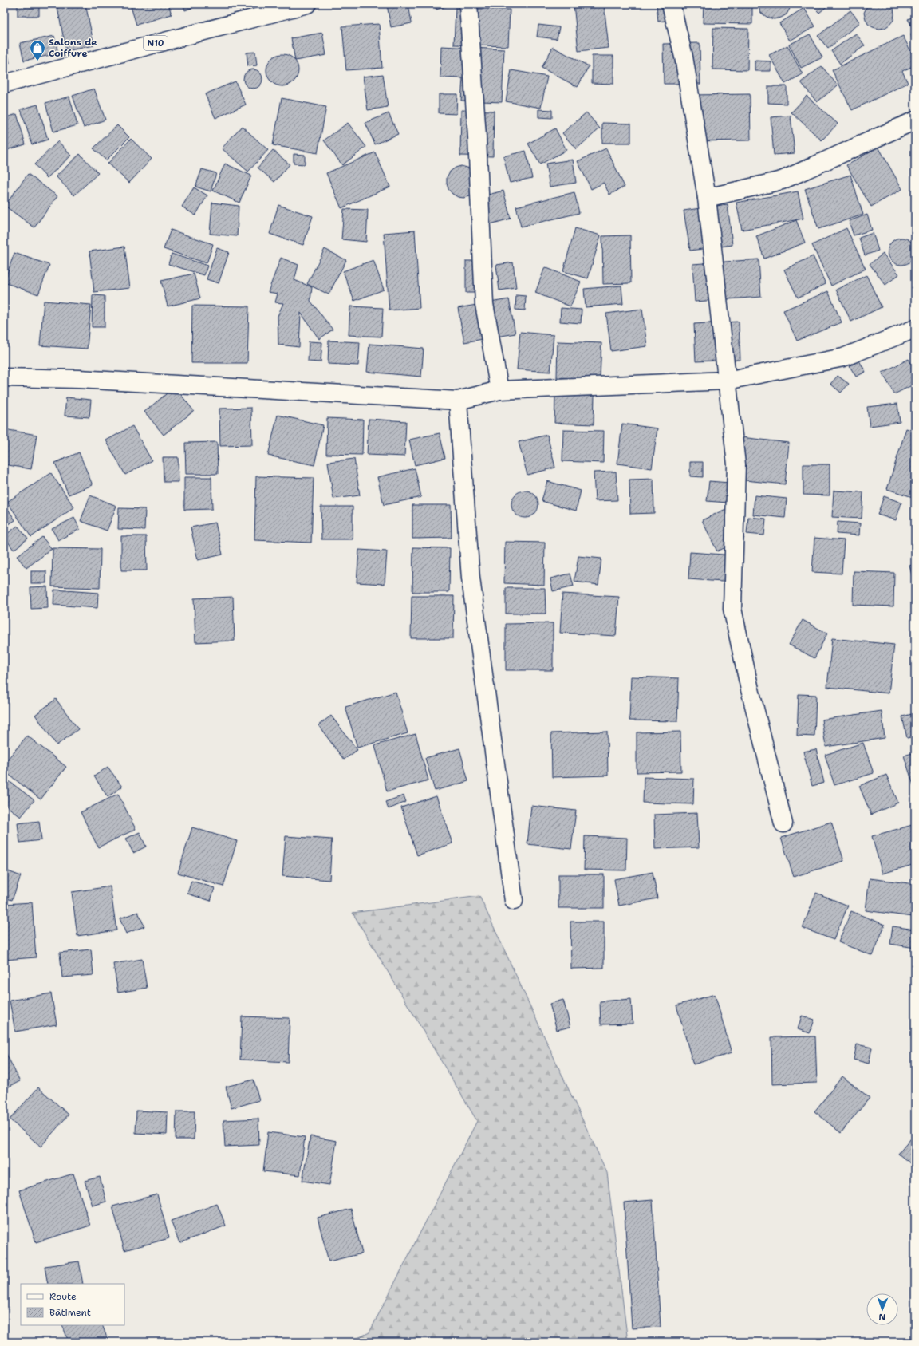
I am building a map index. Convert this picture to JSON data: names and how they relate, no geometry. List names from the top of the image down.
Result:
{
  "streets": {
    "street": ["N10"]
  },
  "places": {
    "shop": ["Salons de Coiffure"]
  },
  "legend": ["Route", "Bâtiment"],
  "north": "bottom"
}
